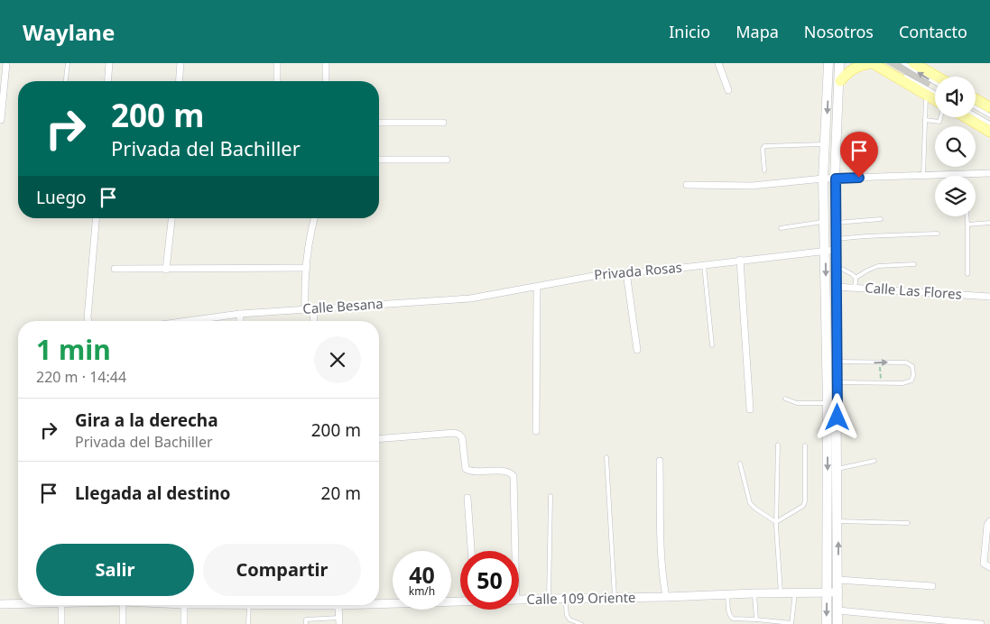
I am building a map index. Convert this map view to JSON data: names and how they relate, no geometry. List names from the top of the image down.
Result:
{
  "streets": {
    "street": [
      "Privada Rosas",
      "Calle Las Flores",
      "Calle Besana",
      "Calle 109 Oriente"
    ]
  },
  "crossings": [
    ["Privada Rosas", "Calle Besana"]
  ],
  "page": {
    "header": "Waylane",
    "nav": [
      "Inicio",
      "Mapa",
      "Nosotros",
      "Contacto"
    ],
    "turn": ["200 m", "Privada del Bachiller"],
    "then": "Luego",
    "heading": ["1 min", "220 m · 14:44"],
    "list": [
      {
        "name": "Gira a la derecha",
        "note": "Privada del Bachiller",
        "value": "200 m"
      },
      {
        "name": "Llegada al destino",
        "value": "20 m"
      }
    ],
    "buttons": ["Salir", "Compartir"],
    "speed": "40 km/h",
    "limit": "50"
  }
}
